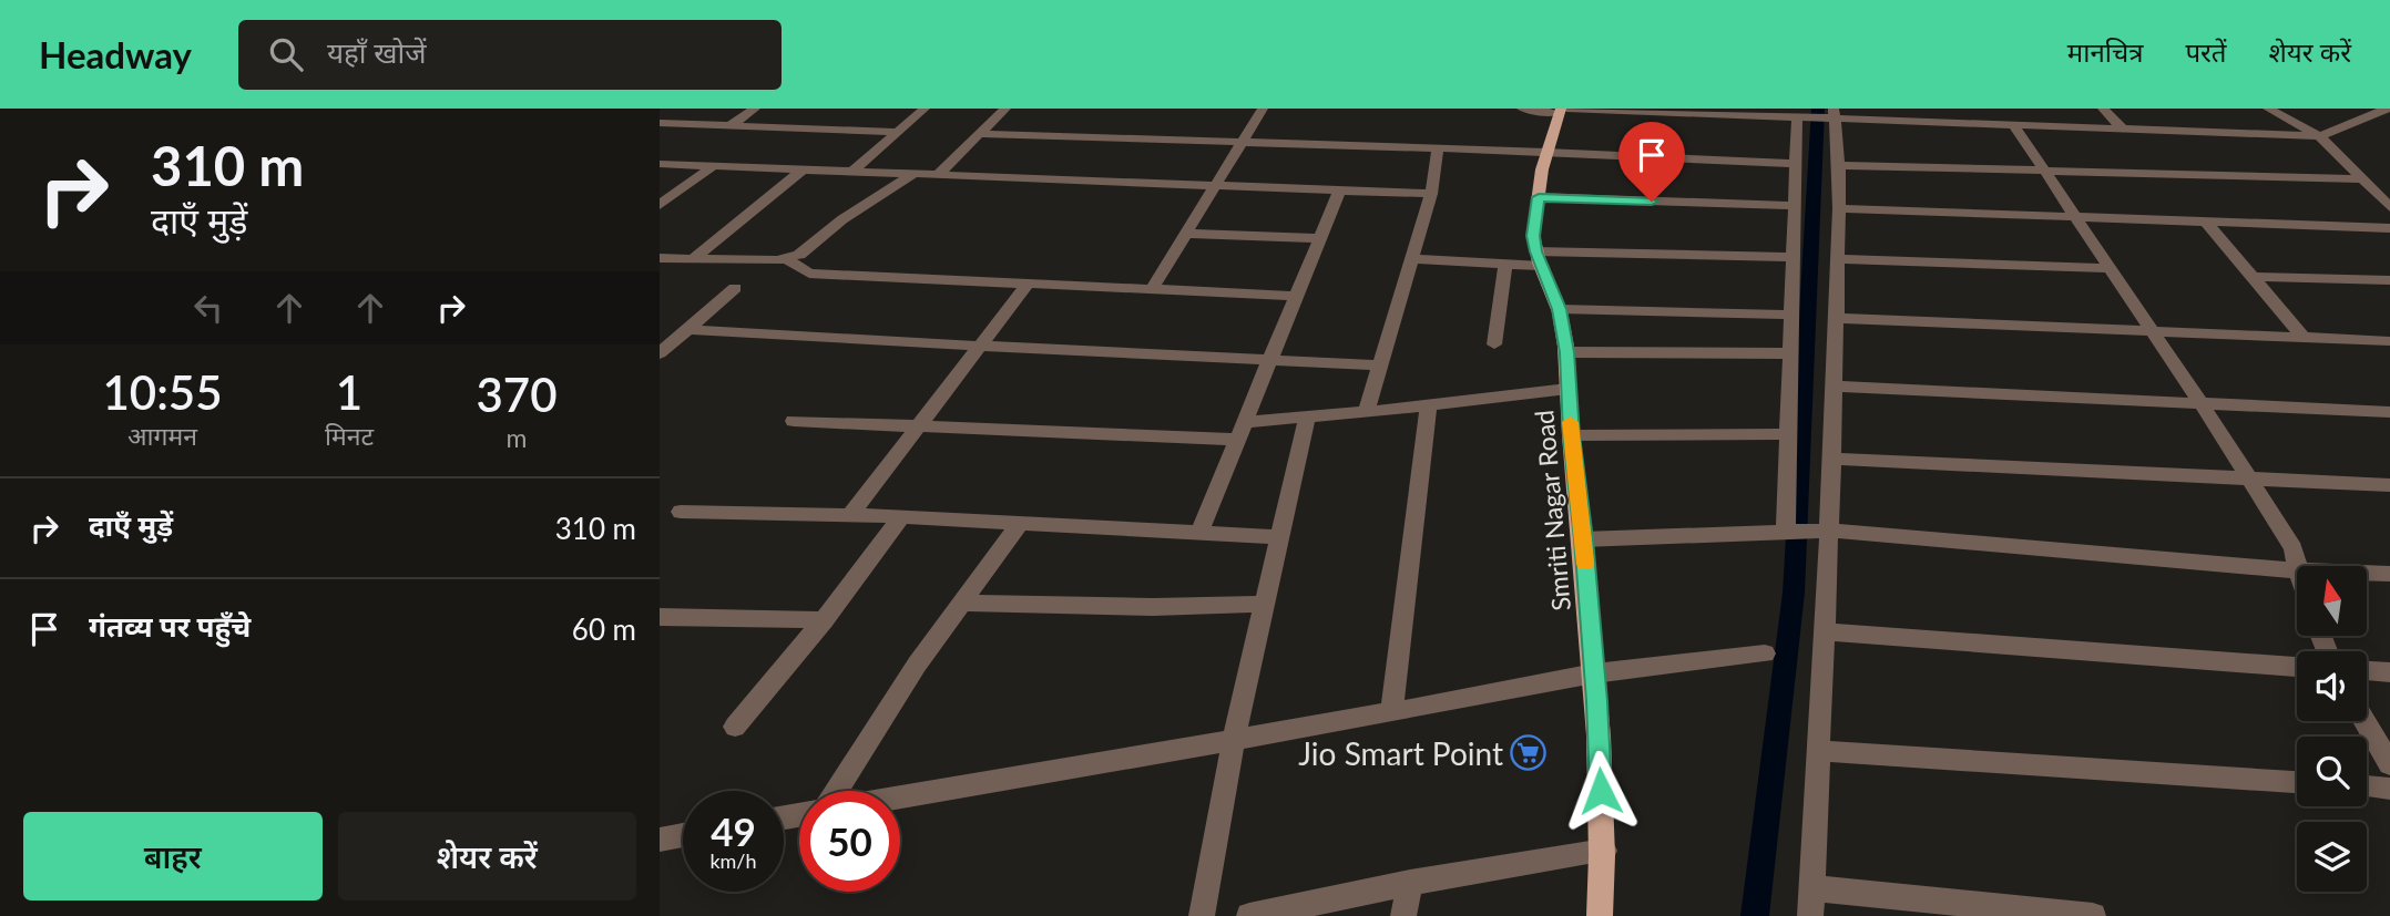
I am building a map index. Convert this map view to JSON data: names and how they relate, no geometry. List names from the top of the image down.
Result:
{
  "streets": {
    "main road": ["Smriti Nagar Road"]
  },
  "places": {
    "supermarket": ["Jio Smart Point"]
  },
  "north": "top",
  "page": {
    "header": "Headway",
    "search": "यहाँ खोजें",
    "nav": ["मानचित्र", "परतें", "शेयर करें"],
    "turn": ["310 m", "दाएँ मुड़ें"],
    "eta": [
      "10:55",
      "आगमन",
      "1",
      "मिनट",
      "370",
      "m"
    ],
    "list": [
      {
        "name": "दाएँ मुड़ें",
        "value": "310 m"
      },
      {
        "name": "गंतव्य पर पहुँचे",
        "value": "60 m"
      }
    ],
    "speed": "49 km/h",
    "limit": "50",
    "buttons": ["बाहर", "शेयर करें"]
  }
}
